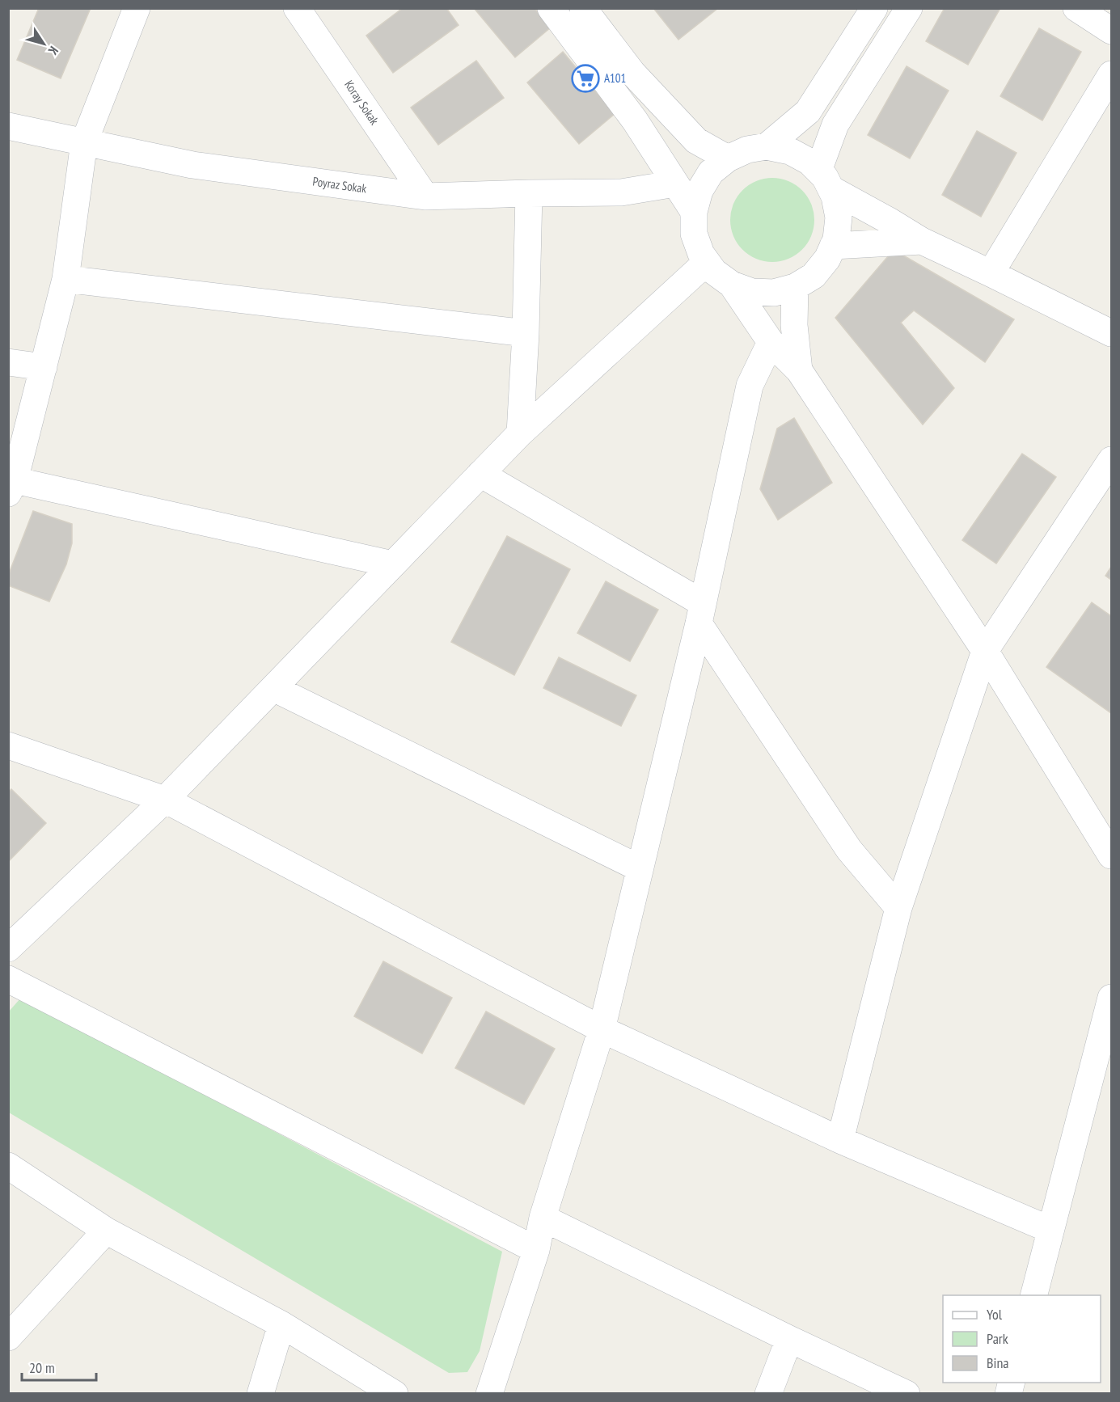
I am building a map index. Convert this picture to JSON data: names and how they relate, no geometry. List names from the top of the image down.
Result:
{
  "streets": {
    "street": ["Koray Sokak", "Poyraz Sokak"]
  },
  "crossings": [
    ["Koray Sokak", "Poyraz Sokak"]
  ],
  "places": {
    "supermarket": ["A101"]
  },
  "legend": ["Yol", "Park", "Bina"],
  "scale_bar": "20 m",
  "north": "bottom right"
}
